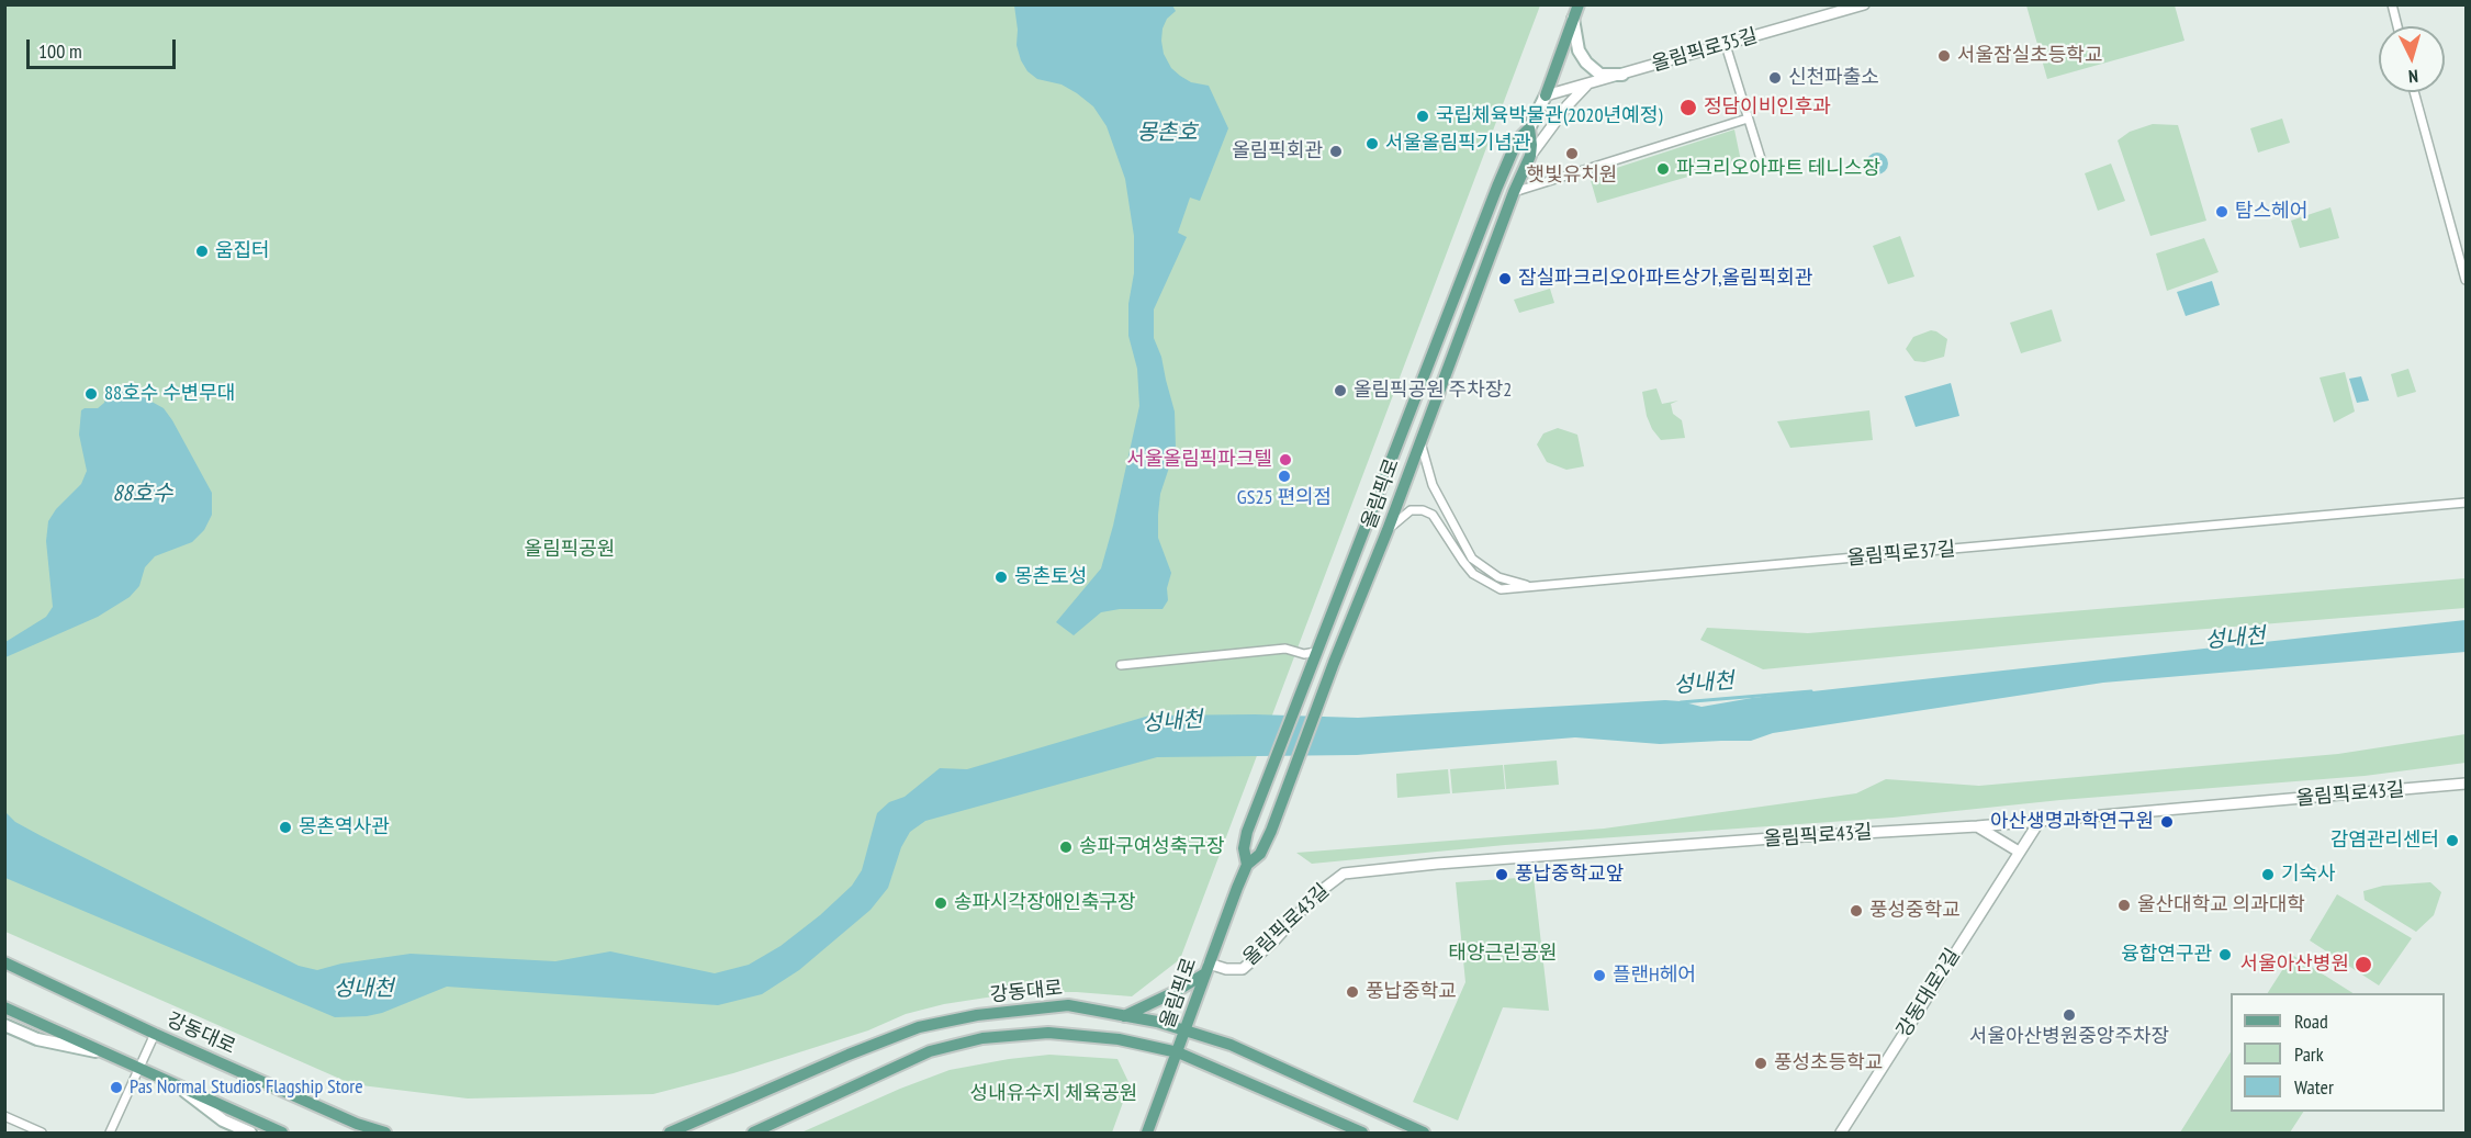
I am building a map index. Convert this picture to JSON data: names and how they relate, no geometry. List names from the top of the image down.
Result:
{
  "streets": {
    "main road": ["올림픽로", "강동대로"],
    "street": [
      "올림픽로35길",
      "올림픽로37길",
      "올림픽로43길",
      "강동대로2길"
    ]
  },
  "crossings": [
    ["올림픽로35길", "올림픽로"],
    ["올림픽로", "올림픽로37길"],
    ["올림픽로", "올림픽로43길"],
    ["올림픽로", "강동대로"],
    ["올림픽로43길", "강동대로2길"]
  ],
  "water": ["몽촌호", "88호수", "성내천"],
  "parks": ["올림픽공원", "태양근린공원", "성내유수지 체육공원"],
  "places": [
    "서울잠실초등학교",
    "신천파출소",
    "정담이비인후과",
    "국립체육박물관(2020년예정)",
    "서울올림픽기념관",
    "올림픽회관",
    "햇빛유치원",
    "파크리오아파트 테니스장",
    "탐스헤어",
    "움집터",
    "잠실파크리오아파트상가,올림픽회관",
    "올림픽공원 주차장2",
    "88호수 수변무대",
    "서울올림픽파크텔",
    "GS25 편의점",
    "몽촌토성",
    "아산생명과학연구원",
    "몽촌역사관",
    "감염관리센터",
    "송파구여성축구장",
    "풍납중학교앞",
    "기숙사",
    "송파시각장애인축구장",
    "울산대학교 의과대학",
    "풍성중학교",
    "융합연구관",
    "서울아산병원",
    "플랜H헤어",
    "풍납중학교",
    "서울아산병원중앙주차장",
    "풍성초등학교",
    "Pas Normal Studios Flagship Store"
  ],
  "legend": ["Road", "Park", "Water"],
  "scale_bar": "100 m",
  "north": "bottom"
}
